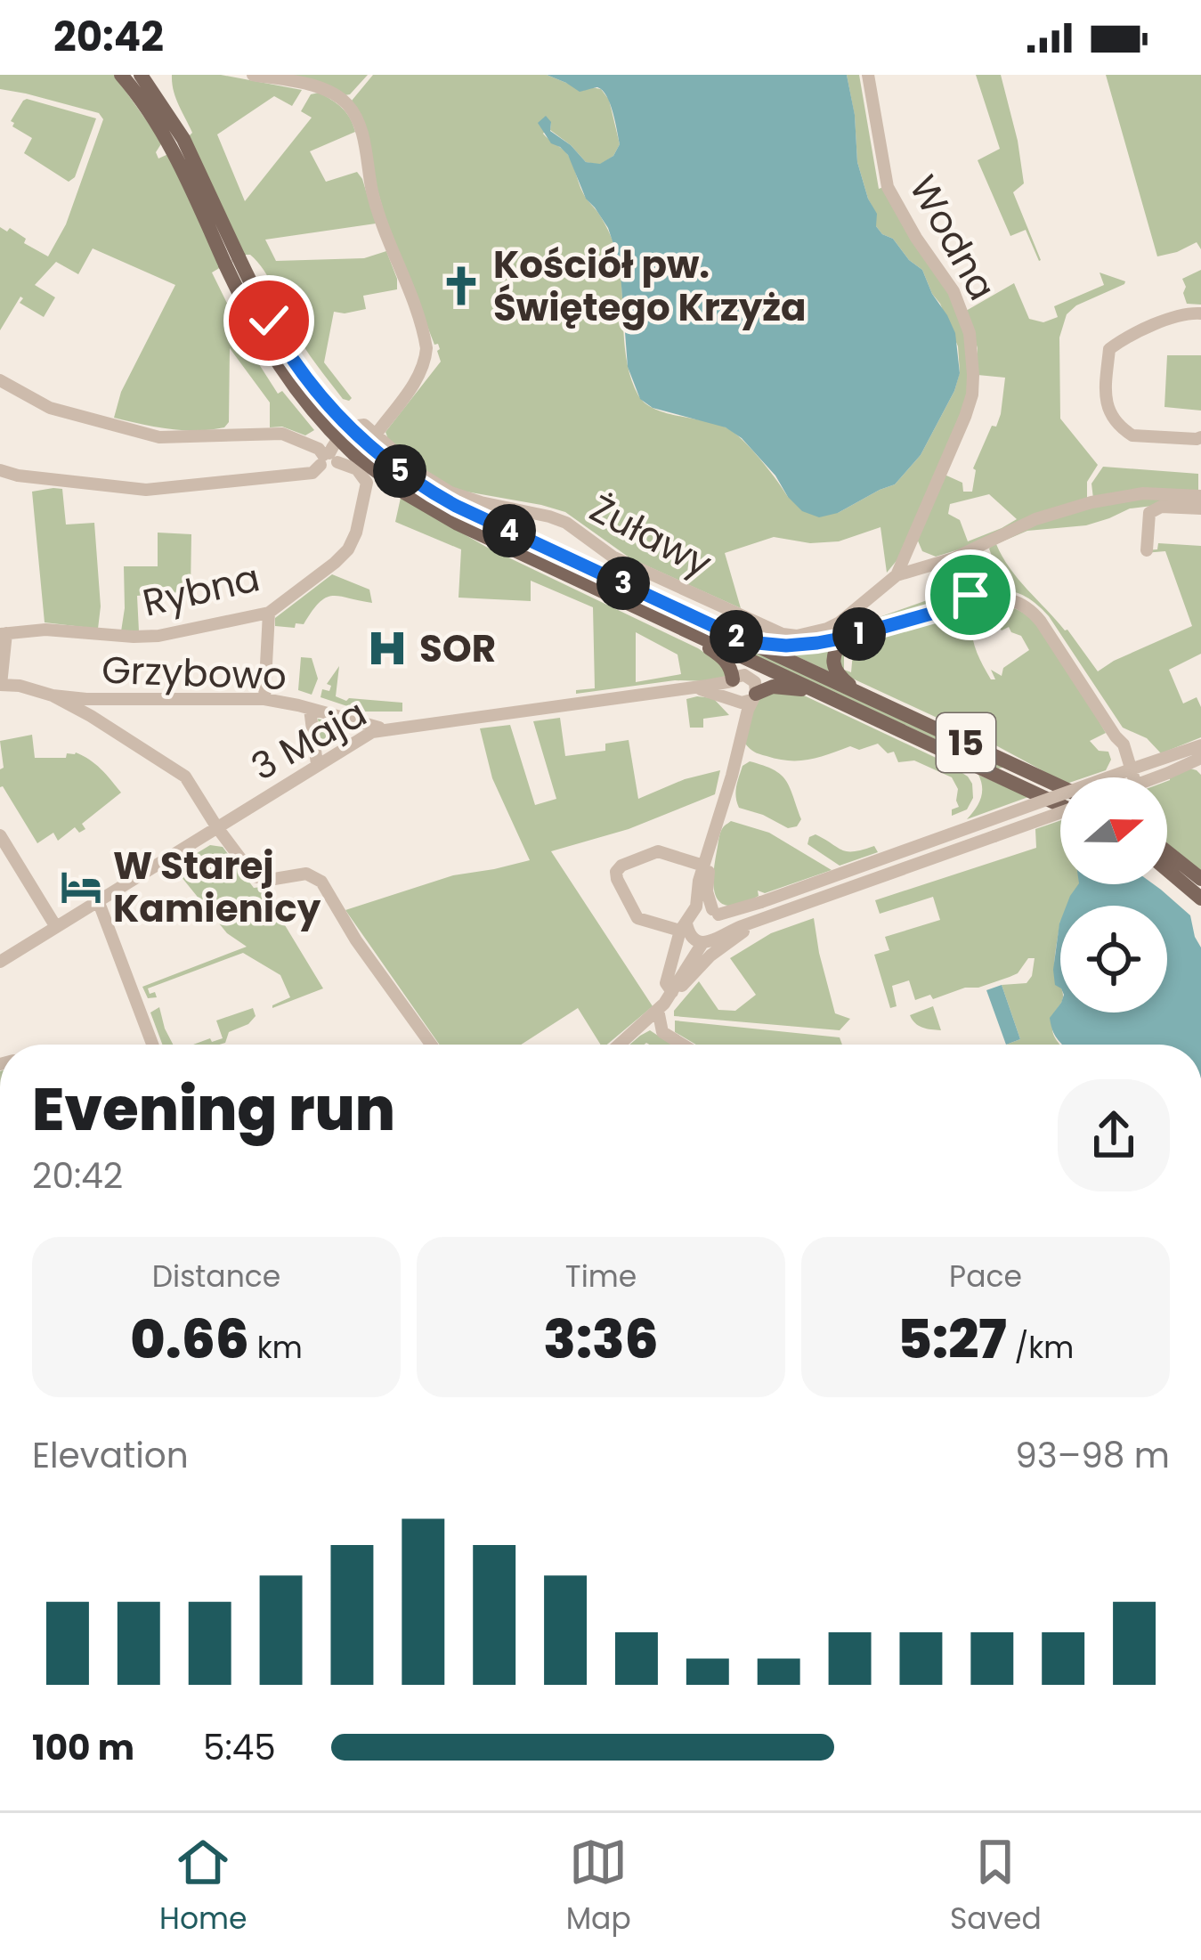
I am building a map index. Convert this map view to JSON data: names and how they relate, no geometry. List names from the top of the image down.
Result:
{
  "streets": {
    "main road": ["15"],
    "street": [
      "Wodna",
      "Żuławy",
      "Rybna",
      "Grzybowo",
      "3 Maja"
    ]
  },
  "crossings": [
    ["Wodna", "Żuławy"],
    ["Żuławy", "15"],
    ["Rybna", "Grzybowo"],
    ["Grzybowo", "3 Maja"]
  ],
  "places": {
    "church": ["Kościół pw. Świętego Krzyża"],
    "hospital": ["SOR"],
    "hotel": ["W Starej Kamienicy"]
  },
  "north": "right",
  "page": {
    "status": "20:42",
    "pins": [
      "5",
      "4",
      "3",
      "1",
      "2"
    ],
    "heading": ["Evening run", "20:42"],
    "stats": [
      ["Distance", "0.66 km"],
      ["Time", "3:36"],
      ["Pace", "5:27 /km"]
    ],
    "chart": ["Elevation", "93–98 m"],
    "list": [
      {
        "name": "100 m",
        "note": "5:45"
      }
    ],
    "tabs": ["Home", "Map", "Saved"]
  }
}
